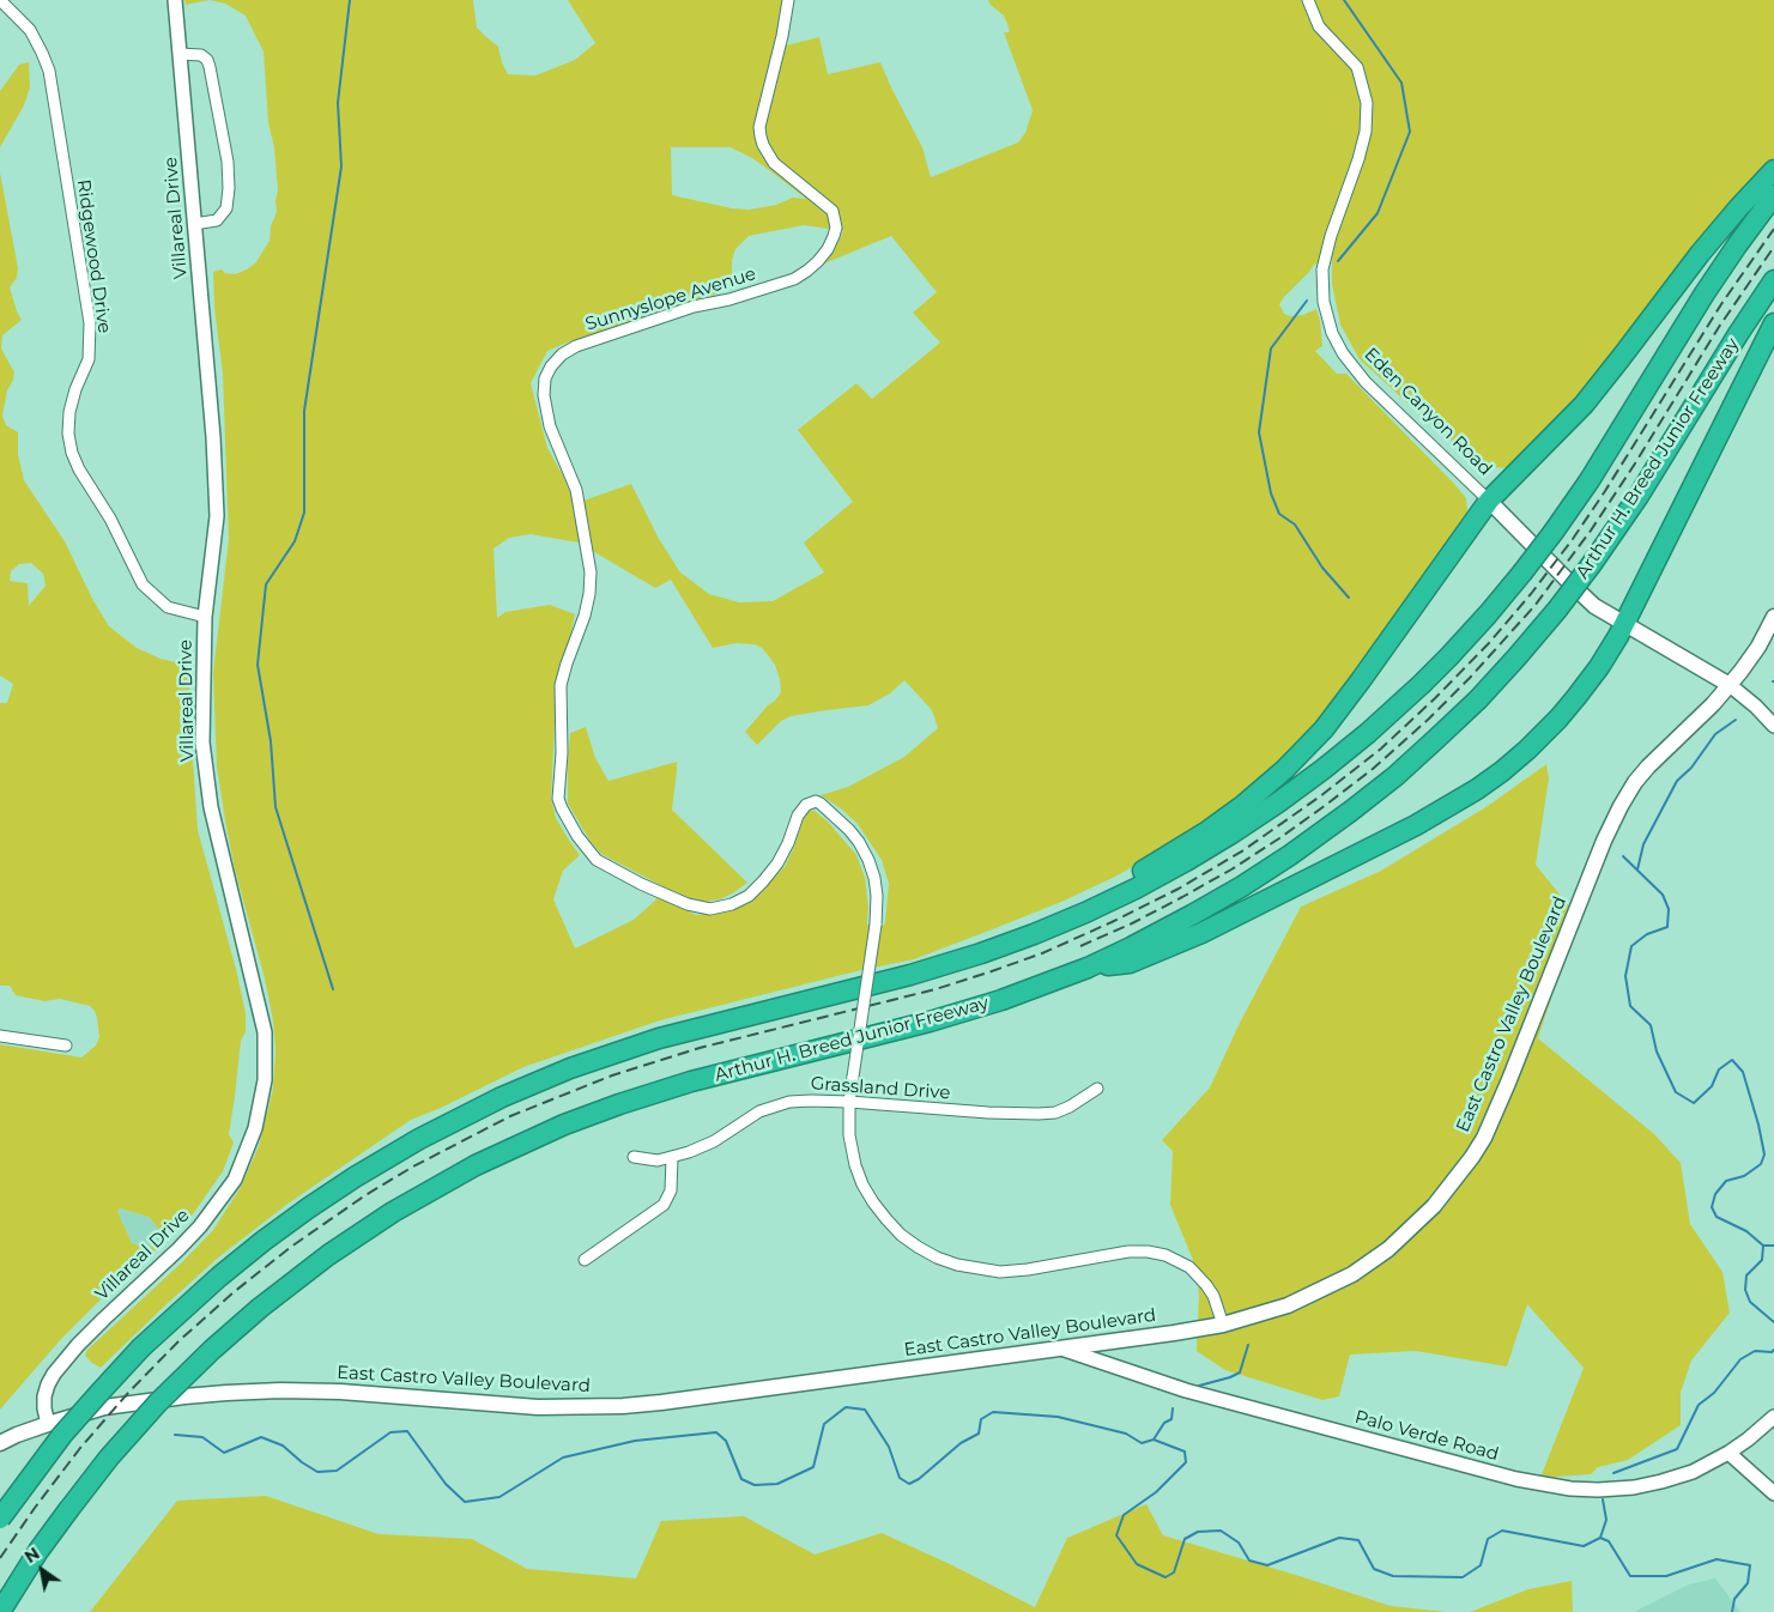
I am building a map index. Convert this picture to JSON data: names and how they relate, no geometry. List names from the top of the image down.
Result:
{
  "streets": {
    "highway": ["Arthur H. Breed Junior Freeway"],
    "main road": ["Eden Canyon Road", "East Castro Valley Boulevard"],
    "street": [
      "Villareal Drive",
      "Ridgewood Drive",
      "Sunnyslope Avenue",
      "Grassland Drive",
      "Palo Verde Road"
    ]
  },
  "crossings": [
    ["Villareal Drive", "Ridgewood Drive"],
    ["Villareal Drive", "East Castro Valley Boulevard"],
    ["Sunnyslope Avenue", "East Castro Valley Boulevard"],
    ["Sunnyslope Avenue", "Grassland Drive"],
    ["Eden Canyon Road", "East Castro Valley Boulevard"],
    ["East Castro Valley Boulevard", "Palo Verde Road"]
  ],
  "north": "top left"
}
